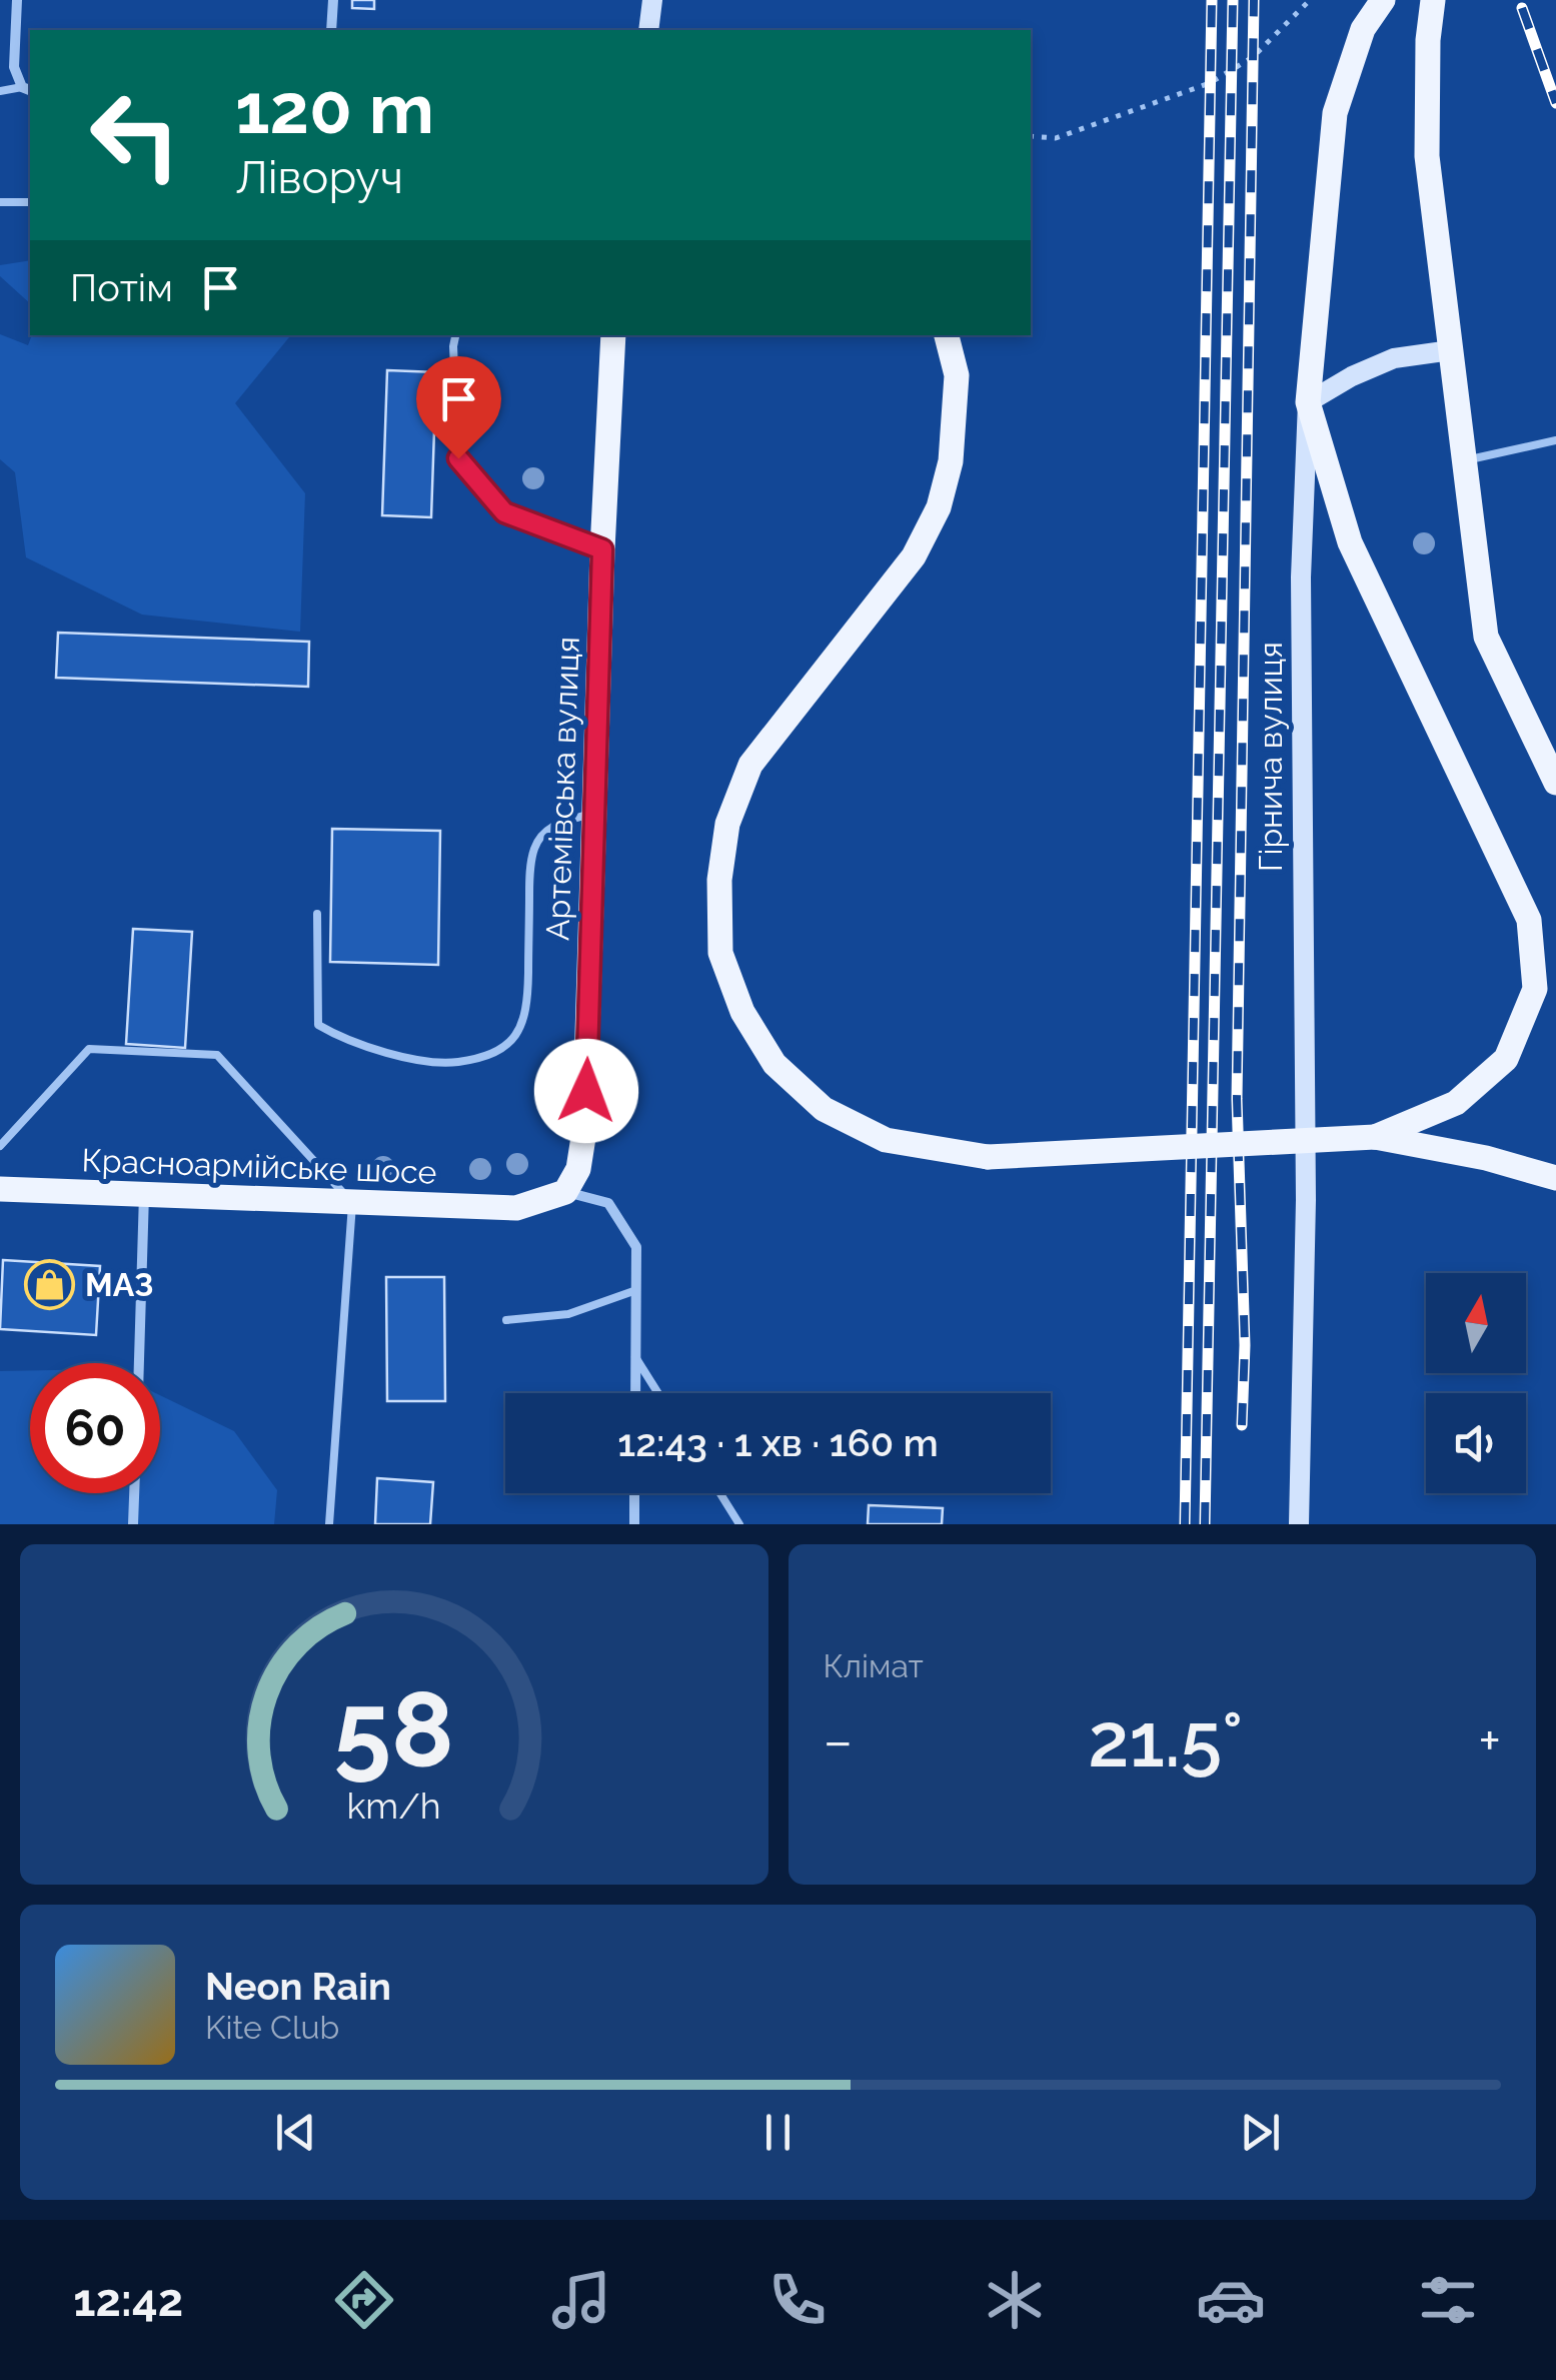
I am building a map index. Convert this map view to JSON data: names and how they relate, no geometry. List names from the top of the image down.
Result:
{
  "streets": {
    "main road": ["Гірнича вулиця", "Артемівська вулиця", "Красноармійське шосе"]
  },
  "crossings": [
    ["Артемівська вулиця", "Красноармійське шосе"]
  ],
  "places": {
    "shop": ["МАЗ"]
  },
  "north": "top",
  "page": {
    "turn": ["120 m", "Ліворуч"],
    "then": "Потім",
    "limit": "60",
    "trip": "12:43 · 1 хв · 160 m",
    "tile": "Клімат",
    "heat": ["−", "21.5°", "+"],
    "song": ["Neon Rain", "Kite Club"],
    "tabs": "12:42",
    "gauge": ["58", "km/h"]
  }
}
